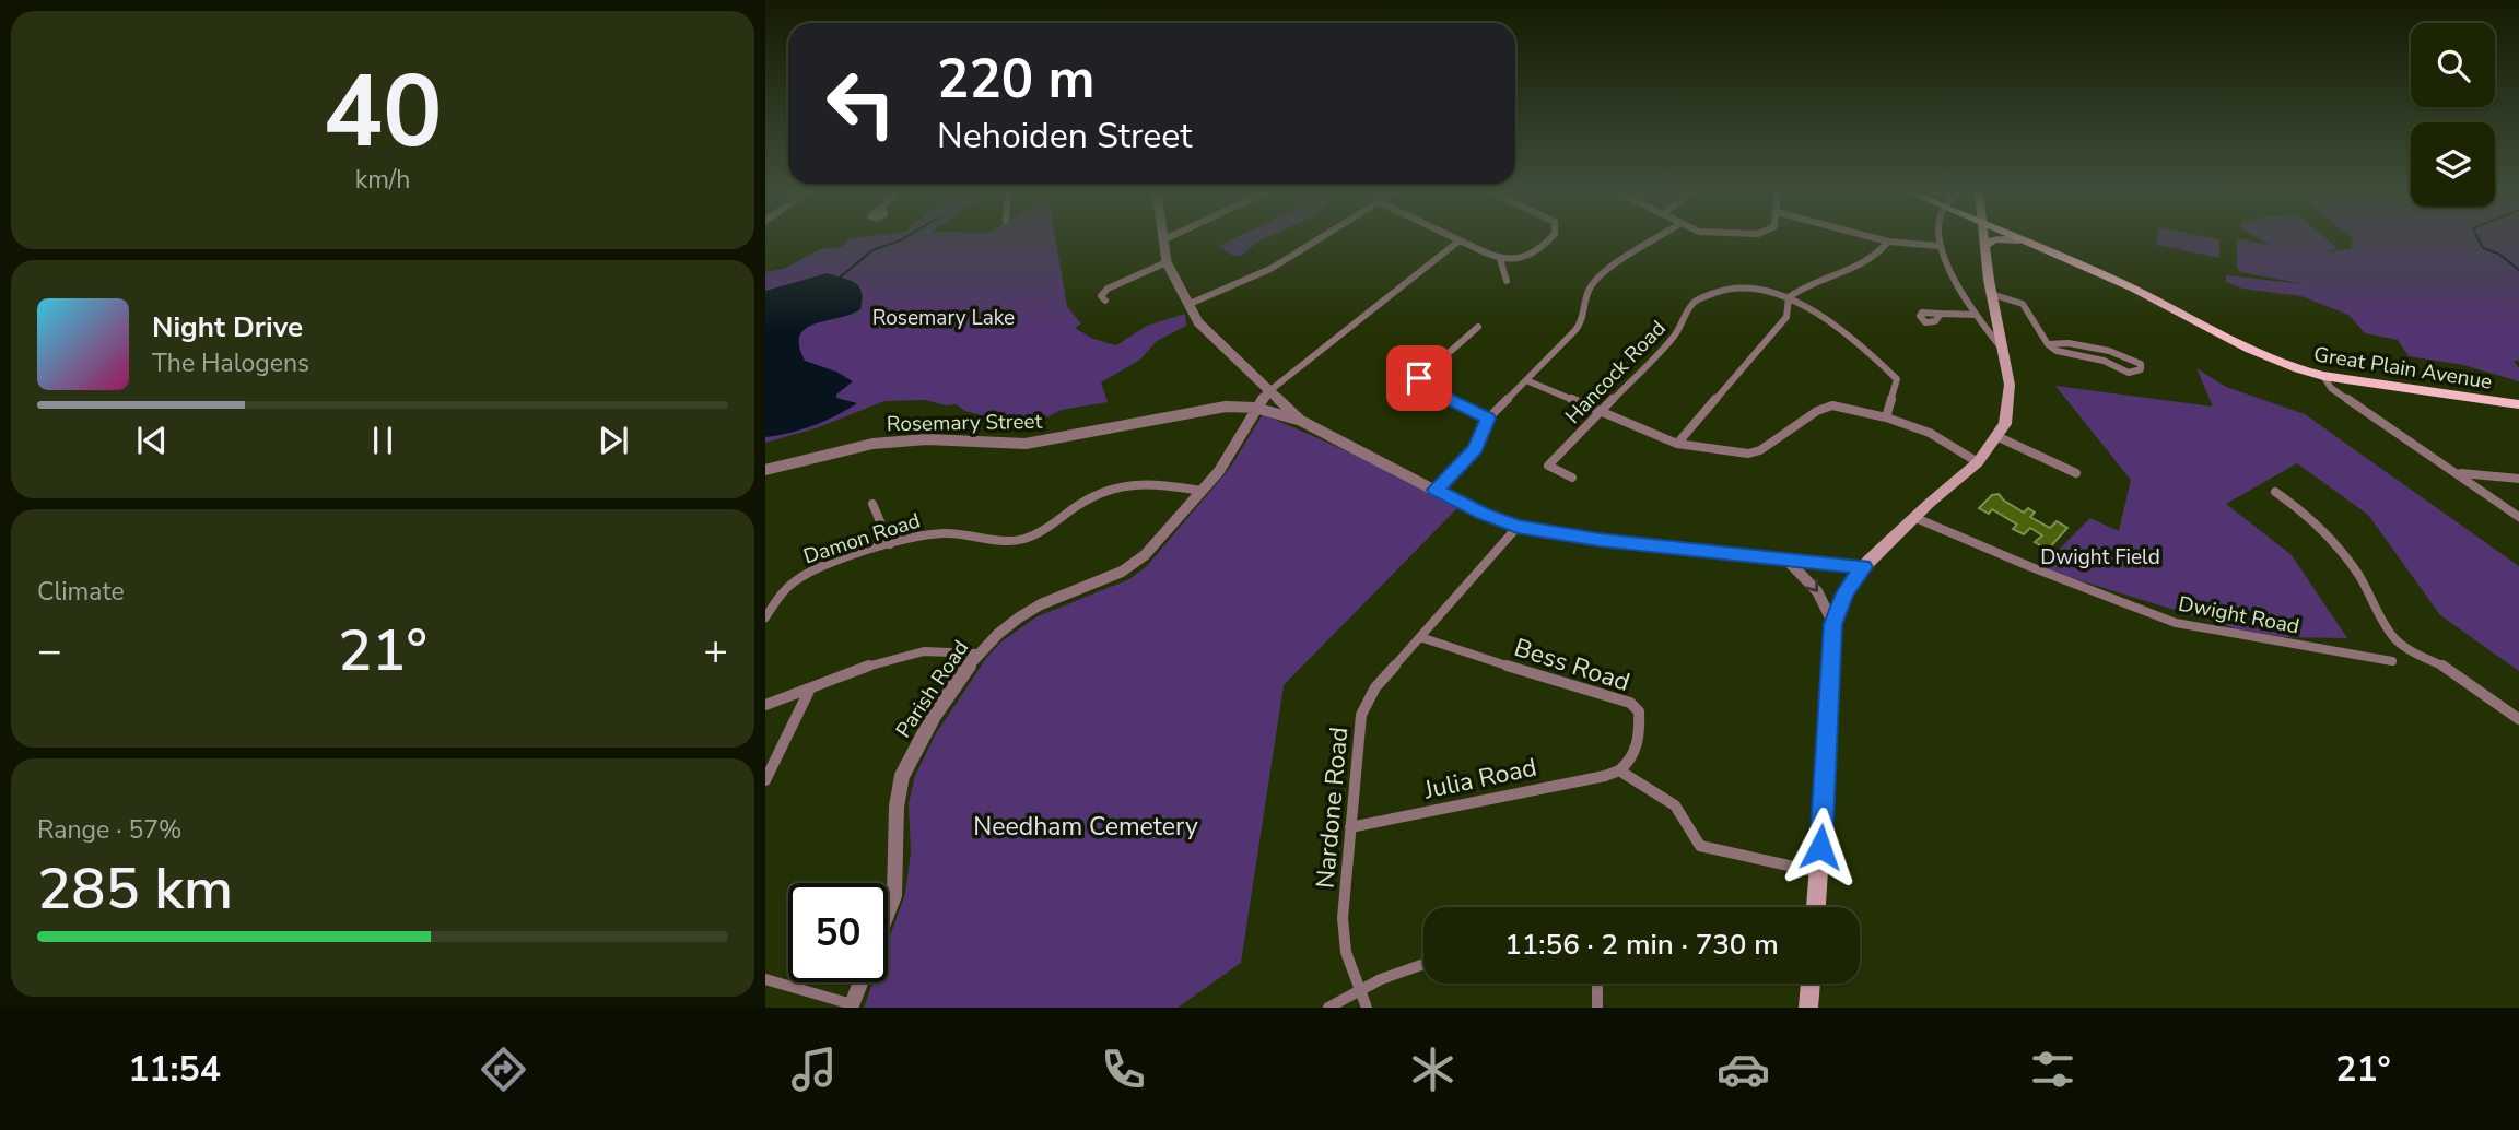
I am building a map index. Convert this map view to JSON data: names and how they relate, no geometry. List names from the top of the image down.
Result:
{
  "streets": {
    "main road": ["Great Plain Avenue"],
    "street": [
      "Hancock Road",
      "Rosemary Street",
      "Damon Road",
      "Dwight Road",
      "Bess Road",
      "Parish Road",
      "Julia Road",
      "Nardone Road"
    ]
  },
  "crossings": [
    ["Rosemary Street", "Parish Road"],
    ["Damon Road", "Parish Road"],
    ["Bess Road", "Julia Road"],
    ["Bess Road", "Nardone Road"],
    ["Julia Road", "Nardone Road"]
  ],
  "parks": ["Rosemary Lake", "Dwight Field", "Needham Cemetery"],
  "page": {
    "tile": [
      ["40", "km/h"],
      "Climate",
      ["Range · 57%", "285 km"]
    ],
    "turn": ["220 m", "Nehoiden Street"],
    "song": ["Night Drive", "The Halogens"],
    "heat": ["−", "21°", "+"],
    "limit": "50",
    "trip": "11:56 · 2 min · 730 m",
    "tabs": ["11:54", "21°"]
  }
}
